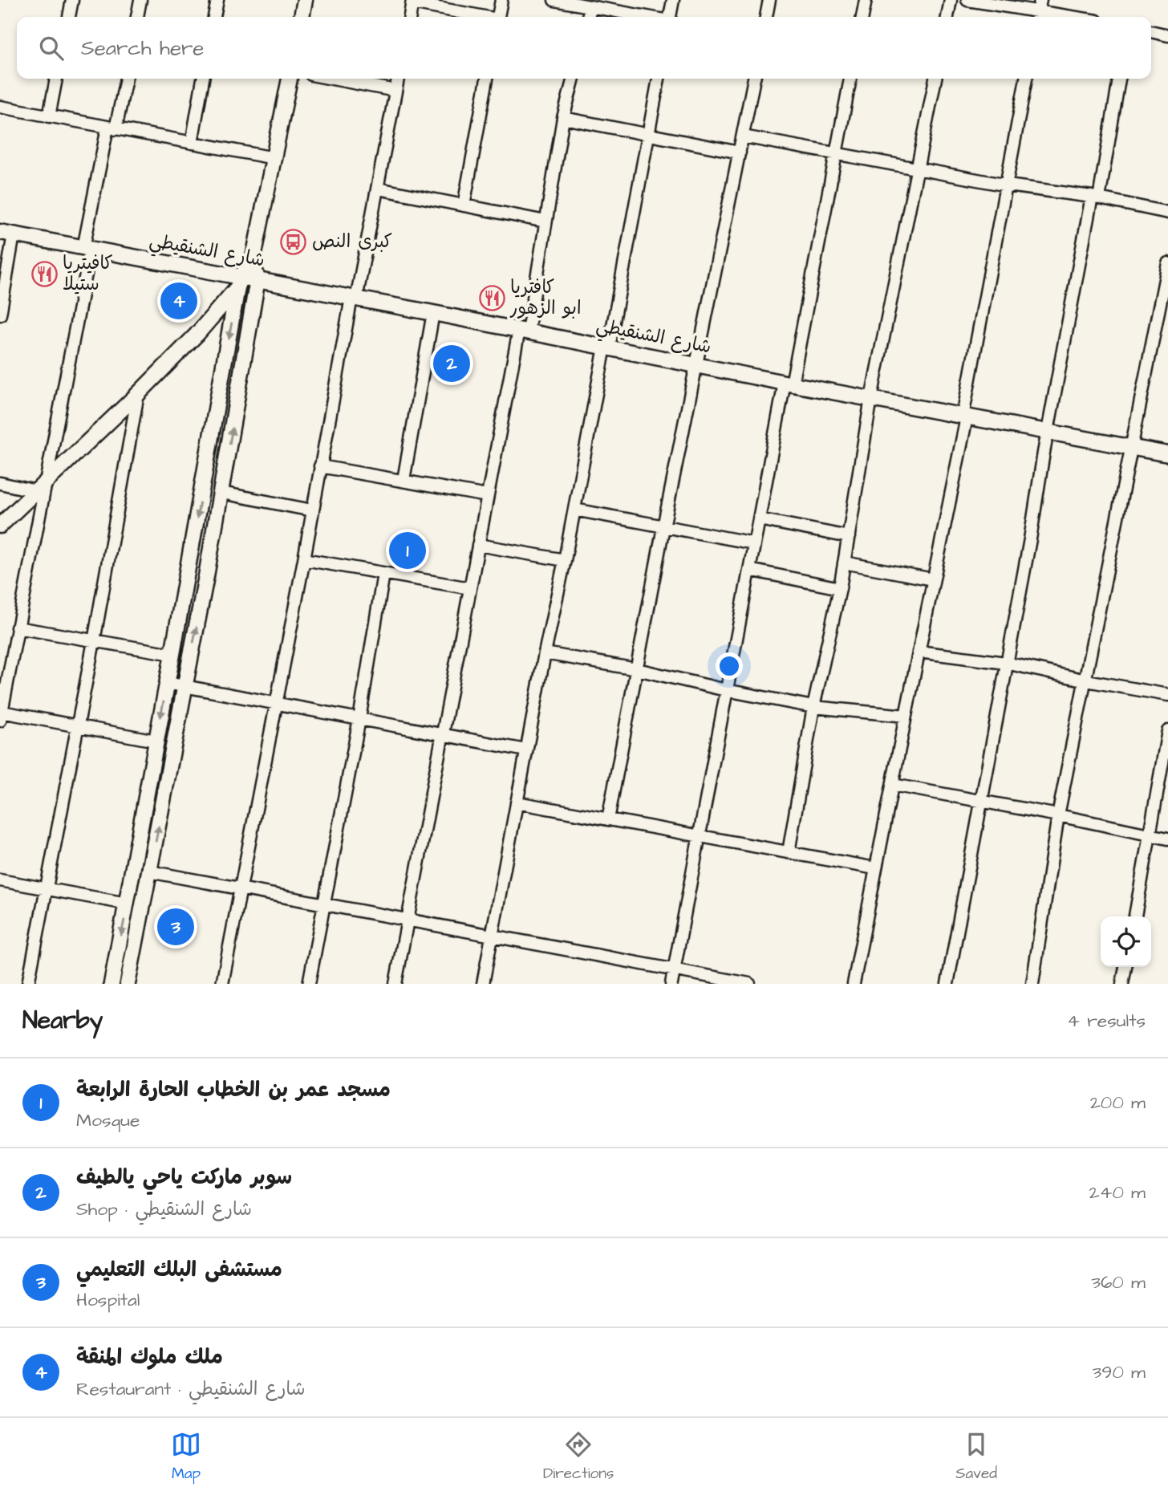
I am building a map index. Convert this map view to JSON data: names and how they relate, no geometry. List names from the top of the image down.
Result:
{
  "streets": {
    "street": ["شارع الشنقيطي"]
  },
  "places": {
    "bus stop": ["كبرى النص"],
    "restaurant": ["كافيتريا ستيلا", "كافتريا ابو الزهور"]
  },
  "page": {
    "search": "Search here",
    "pins": [
      "4",
      "2",
      "1",
      "3"
    ],
    "heading": ["Nearby", "4 results"],
    "list": [
      {
        "mark": "1",
        "name": "مسجد عمر بن الخطاب الحارة الرابعة",
        "note": "Mosque",
        "value": "200 m"
      },
      {
        "mark": "2",
        "name": "سوبر ماركت ياحي يالطيف",
        "note": "Shop · شارع الشنقيطي",
        "value": "240 m"
      },
      {
        "mark": "3",
        "name": "مستشفى البلك التعليمي",
        "note": "Hospital",
        "value": "360 m"
      },
      {
        "mark": "4",
        "name": "ملك ملوك المنقة",
        "note": "Restaurant · شارع الشنقيطي",
        "value": "390 m"
      }
    ],
    "nav": ["Map", "Directions", "Saved"]
  }
}
